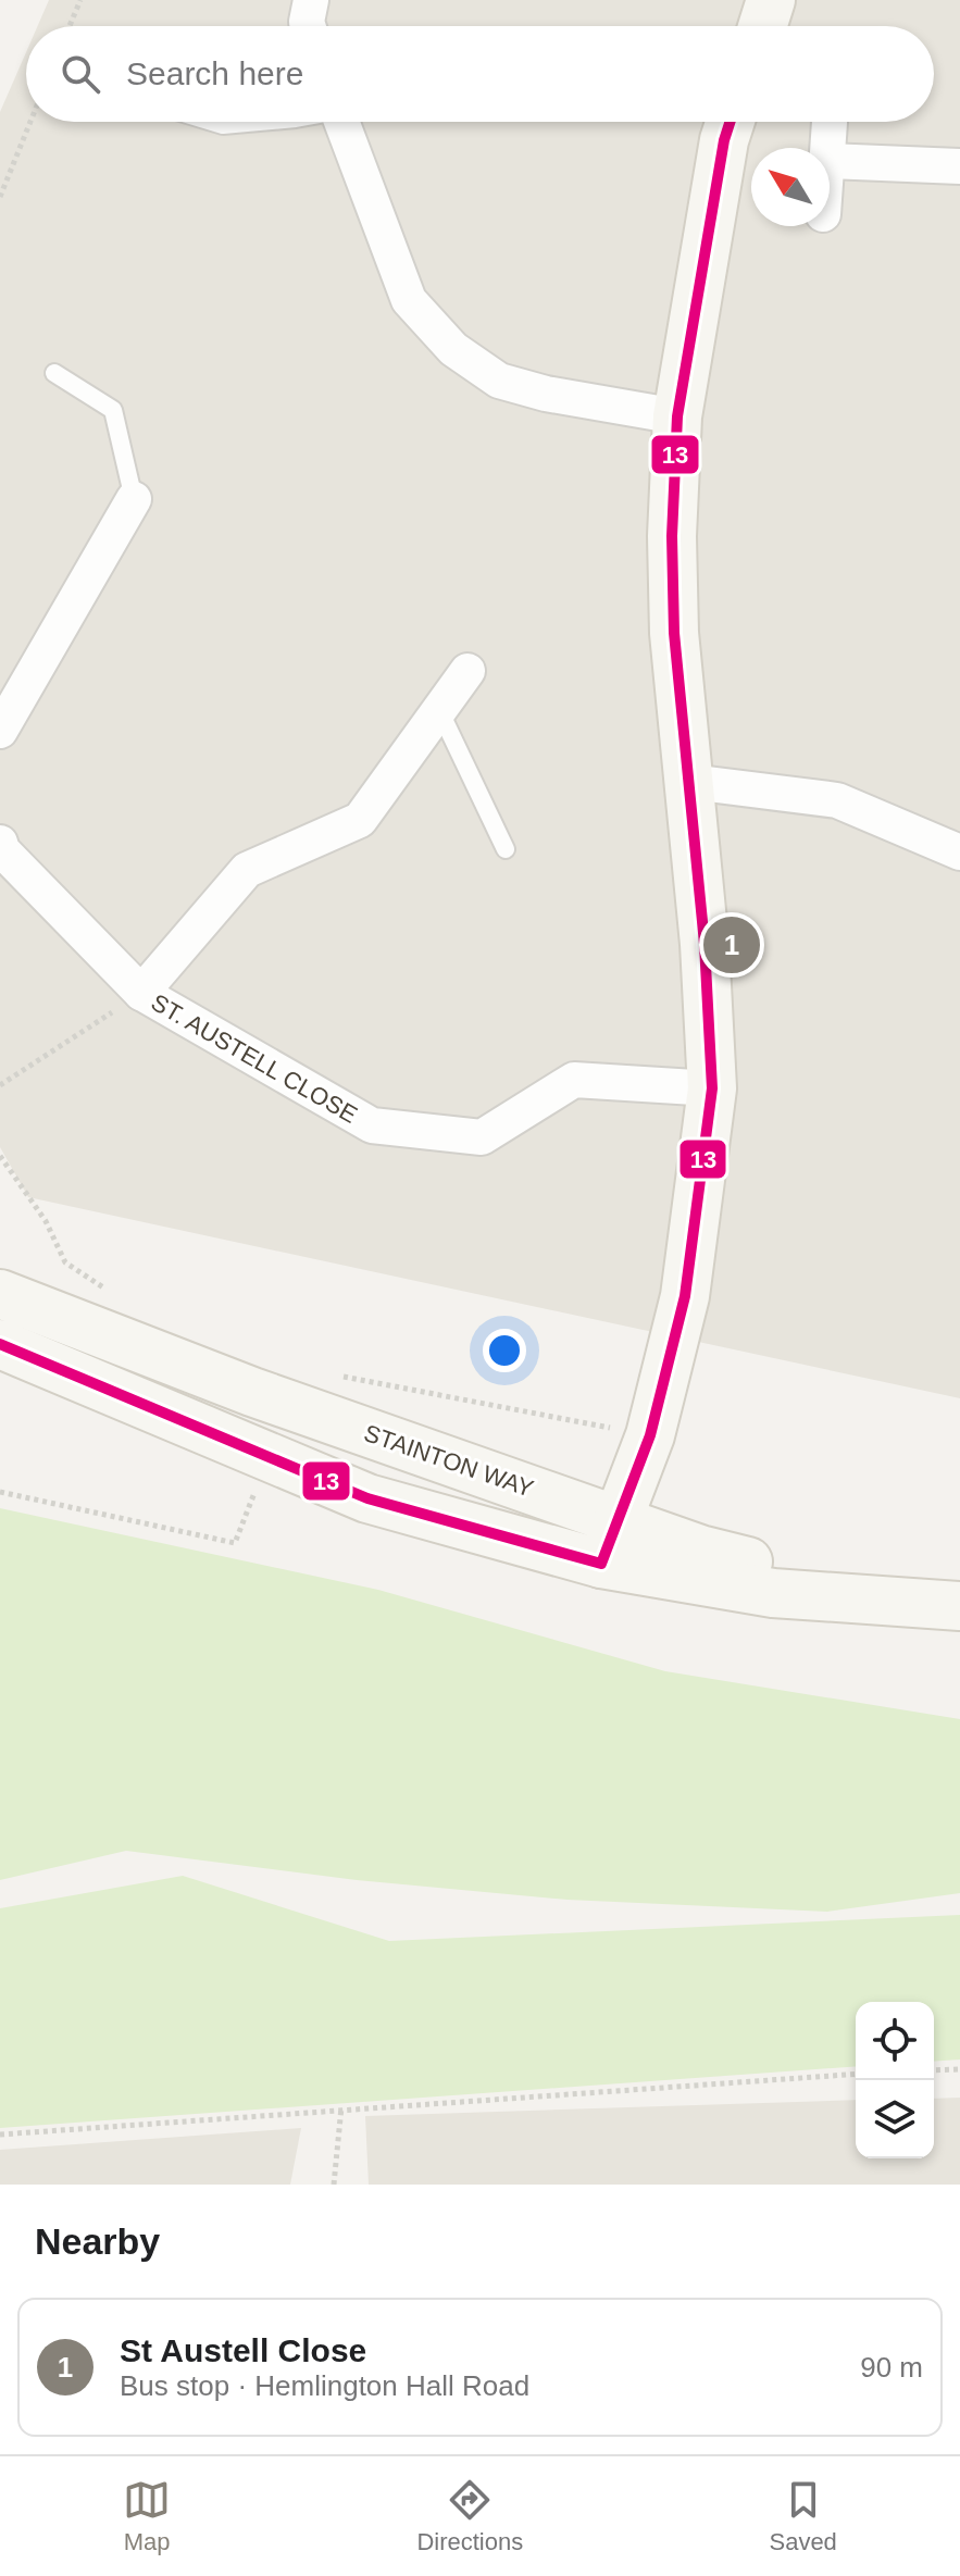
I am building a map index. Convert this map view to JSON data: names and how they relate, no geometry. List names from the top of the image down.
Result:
{
  "streets": {
    "street": ["ST. AUSTELL CLOSE", "STAINTON WAY"]
  },
  "lines": ["transit line 13"],
  "north": "top left",
  "page": {
    "search": "Search here",
    "pins": "1",
    "heading": "Nearby",
    "list": [
      {
        "mark": "1",
        "name": "St Austell Close",
        "note": "Bus stop · Hemlington Hall Road",
        "value": "90 m"
      }
    ],
    "nav": ["Map", "Directions", "Saved"]
  }
}
